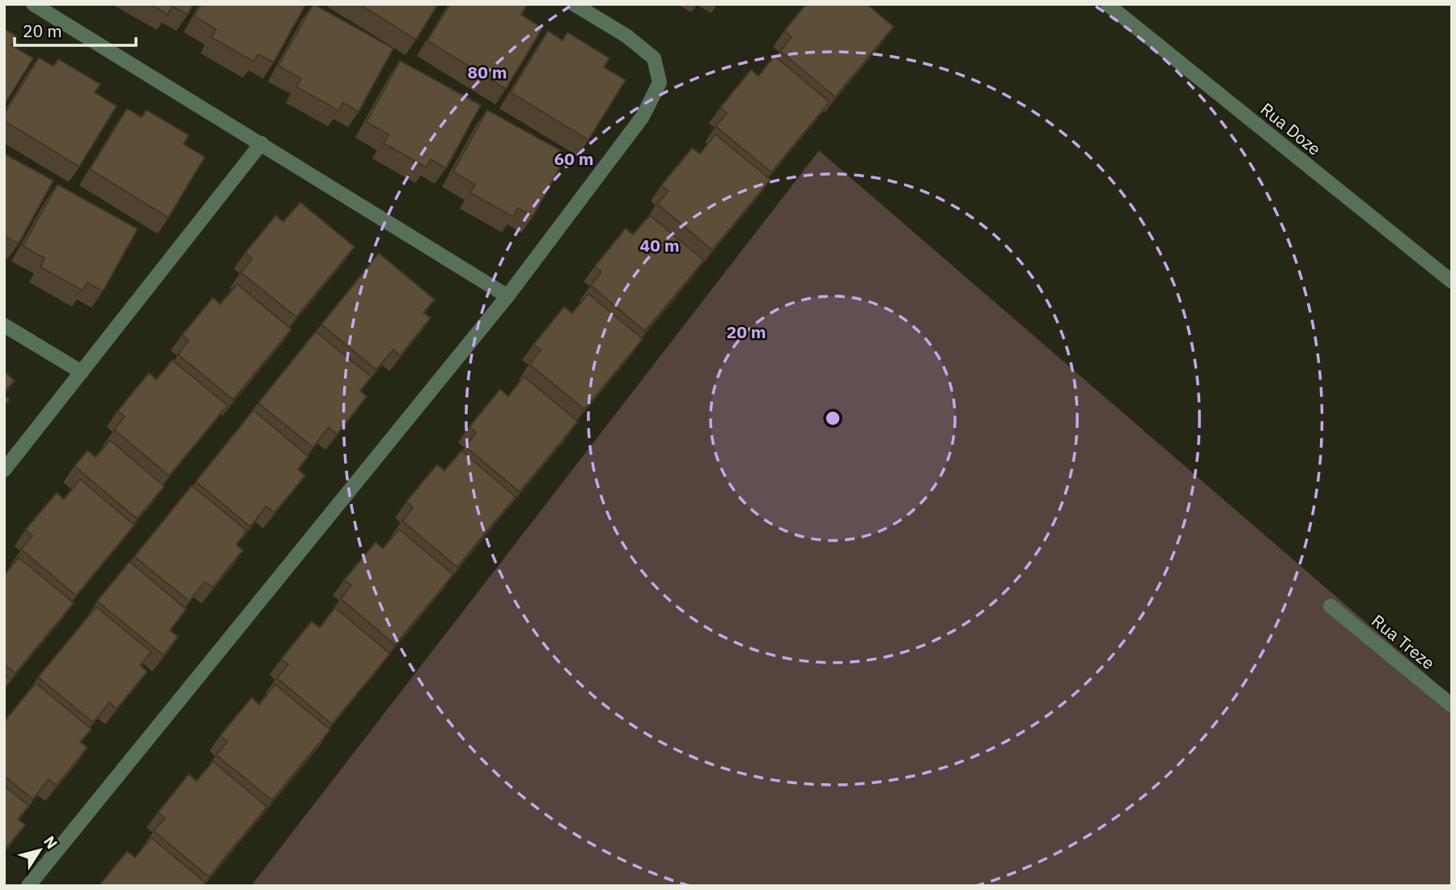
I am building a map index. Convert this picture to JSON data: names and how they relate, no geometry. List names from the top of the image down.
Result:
{
  "streets": {
    "street": ["Rua Doze", "Rua Treze"]
  },
  "scale_bar": "20 m",
  "north": "top right",
  "rings": [
    "80 m",
    "60 m",
    "40 m",
    "20 m"
  ]
}
